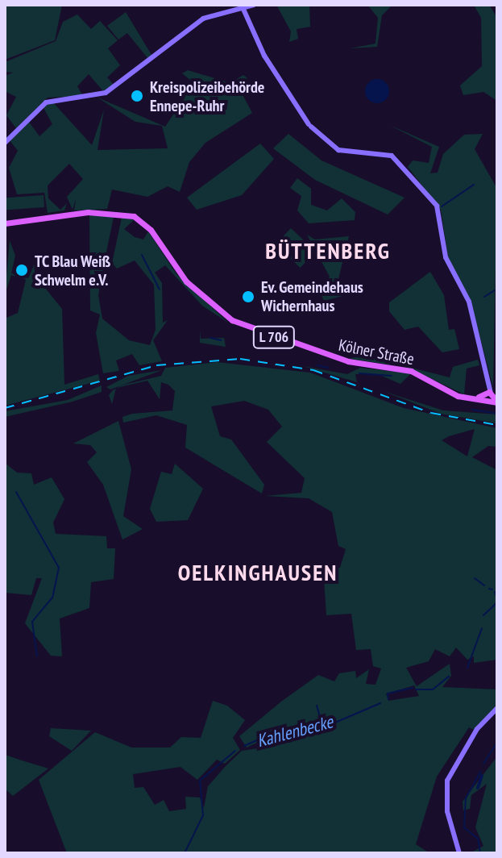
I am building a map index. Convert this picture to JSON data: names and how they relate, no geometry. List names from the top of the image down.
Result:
{
  "streets": {
    "main road": ["L 706", "Kölner Straße"]
  },
  "districts": ["BÜTTENBERG", "OELKINGHAUSEN"],
  "water": ["Kahlenbecke"],
  "places": ["Kreispolizeibehörde Ennepe-Ruhr", "TC Blau Weiß Schwelm e.V.", "Ev. Gemeindehaus Wichernhaus"]
}
